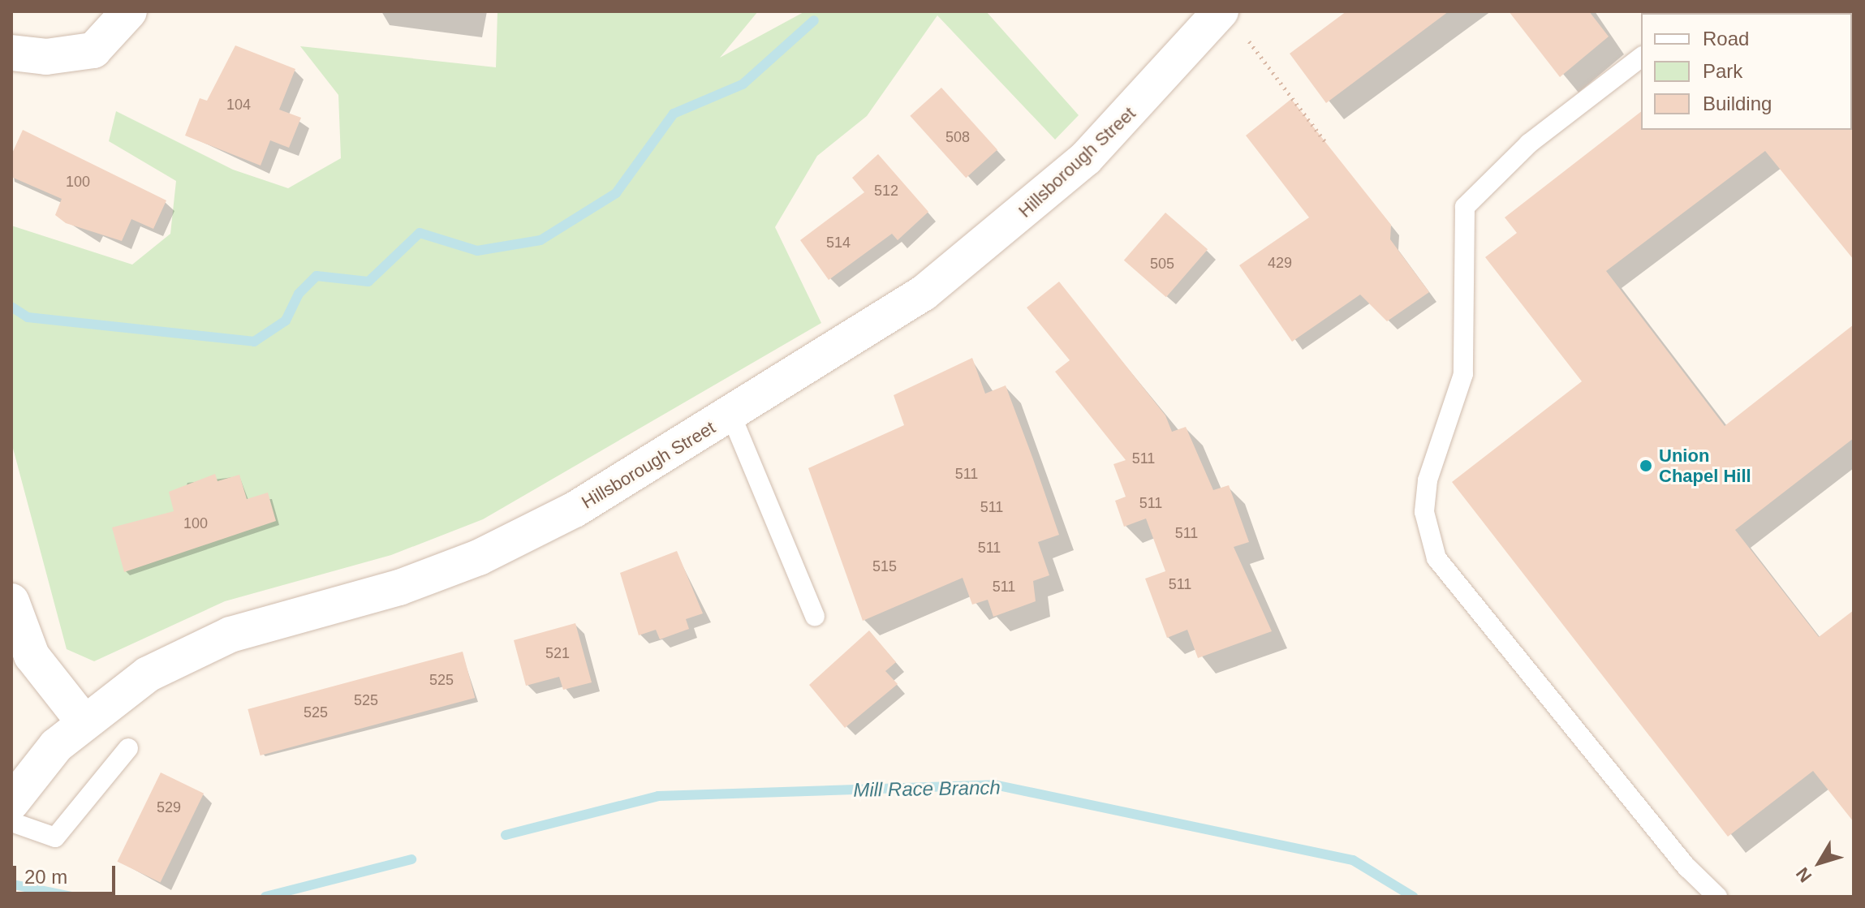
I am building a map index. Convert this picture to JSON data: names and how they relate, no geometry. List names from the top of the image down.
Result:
{
  "streets": {
    "street": ["Hillsborough Street"]
  },
  "water": ["Mill Race Branch"],
  "places": ["Union Chapel Hill"],
  "house_numbers": [
    "104",
    "508",
    "100",
    "512",
    "514",
    "429",
    "505",
    "511",
    "511",
    "511",
    "511",
    "100",
    "511",
    "511",
    "515",
    "511",
    "511",
    "521",
    "525",
    "525",
    "525",
    "529"
  ],
  "legend": ["Road", "Park", "Building"],
  "scale_bar": "20 m",
  "north": "bottom left"
}
